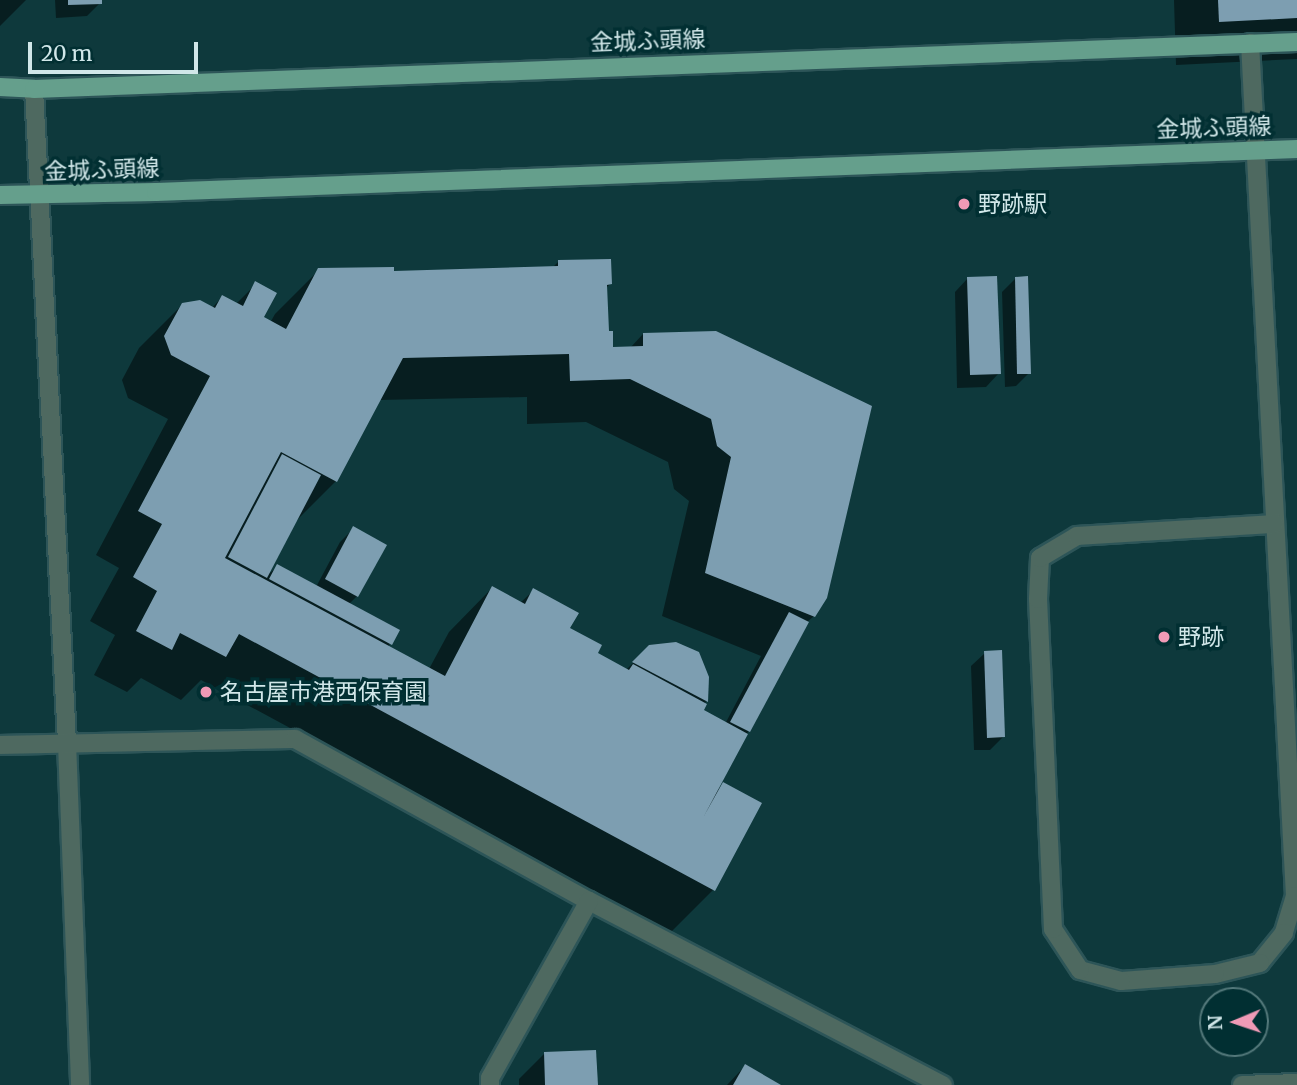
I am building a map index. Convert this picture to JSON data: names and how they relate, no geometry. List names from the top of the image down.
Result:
{
  "streets": {
    "main road": ["金城ふ頭線"]
  },
  "places": ["野跡駅", "野跡", "名古屋市港西保育園"],
  "scale_bar": "20 m",
  "north": "left"
}
